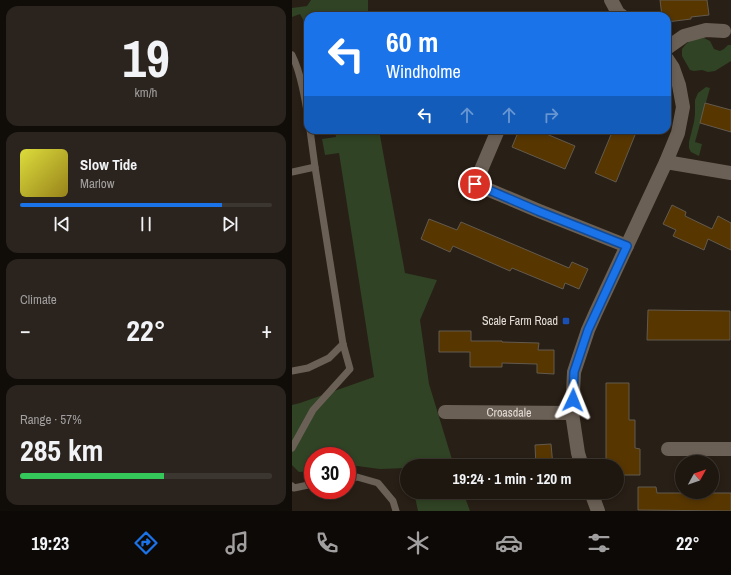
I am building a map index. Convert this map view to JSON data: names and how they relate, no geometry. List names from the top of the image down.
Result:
{
  "streets": {
    "street": ["Croasdale"]
  },
  "places": {
    "transit": ["Scale Farm Road"]
  },
  "north": "top right",
  "page": {
    "tile": [
      ["19", "km/h"],
      "Climate",
      ["Range · 57%", "285 km"]
    ],
    "turn": ["60 m", "Windholme"],
    "song": ["Slow Tide", "Marlow"],
    "heat": ["−", "22°", "+"],
    "limit": "30",
    "trip": "19:24 · 1 min · 120 m",
    "tabs": ["19:23", "22°"]
  }
}
